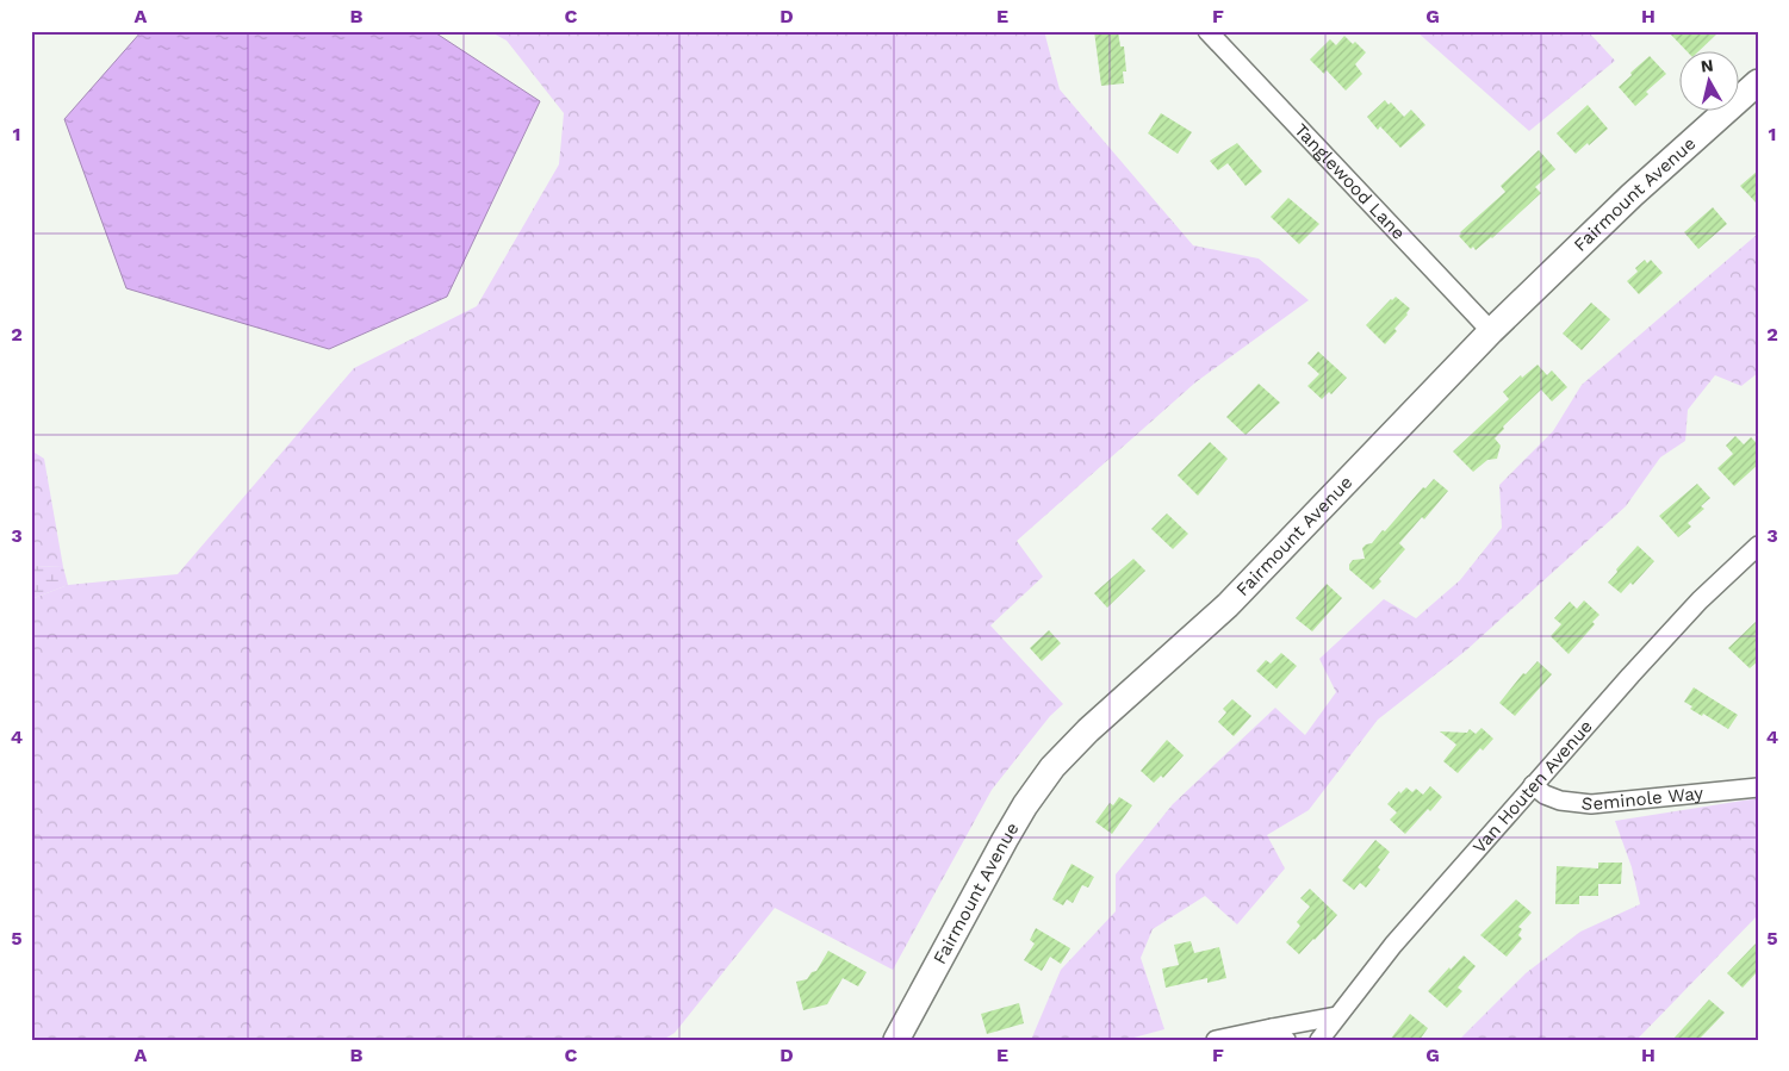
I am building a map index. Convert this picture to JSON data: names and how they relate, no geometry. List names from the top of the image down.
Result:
{
  "streets": {
    "main road": ["Fairmount Avenue"],
    "street": ["Tanglewood Lane", "Van Houten Avenue", "Seminole Way"]
  },
  "crossings": [
    ["Tanglewood Lane", "Fairmount Avenue"],
    ["Van Houten Avenue", "Seminole Way"]
  ],
  "north": "top",
  "grid": {
    "columns": [
      "A",
      "B",
      "C",
      "D",
      "E",
      "F",
      "G",
      "H"
    ],
    "rows": [
      "1",
      "2",
      "3",
      "4",
      "5"
    ]
  }
}
